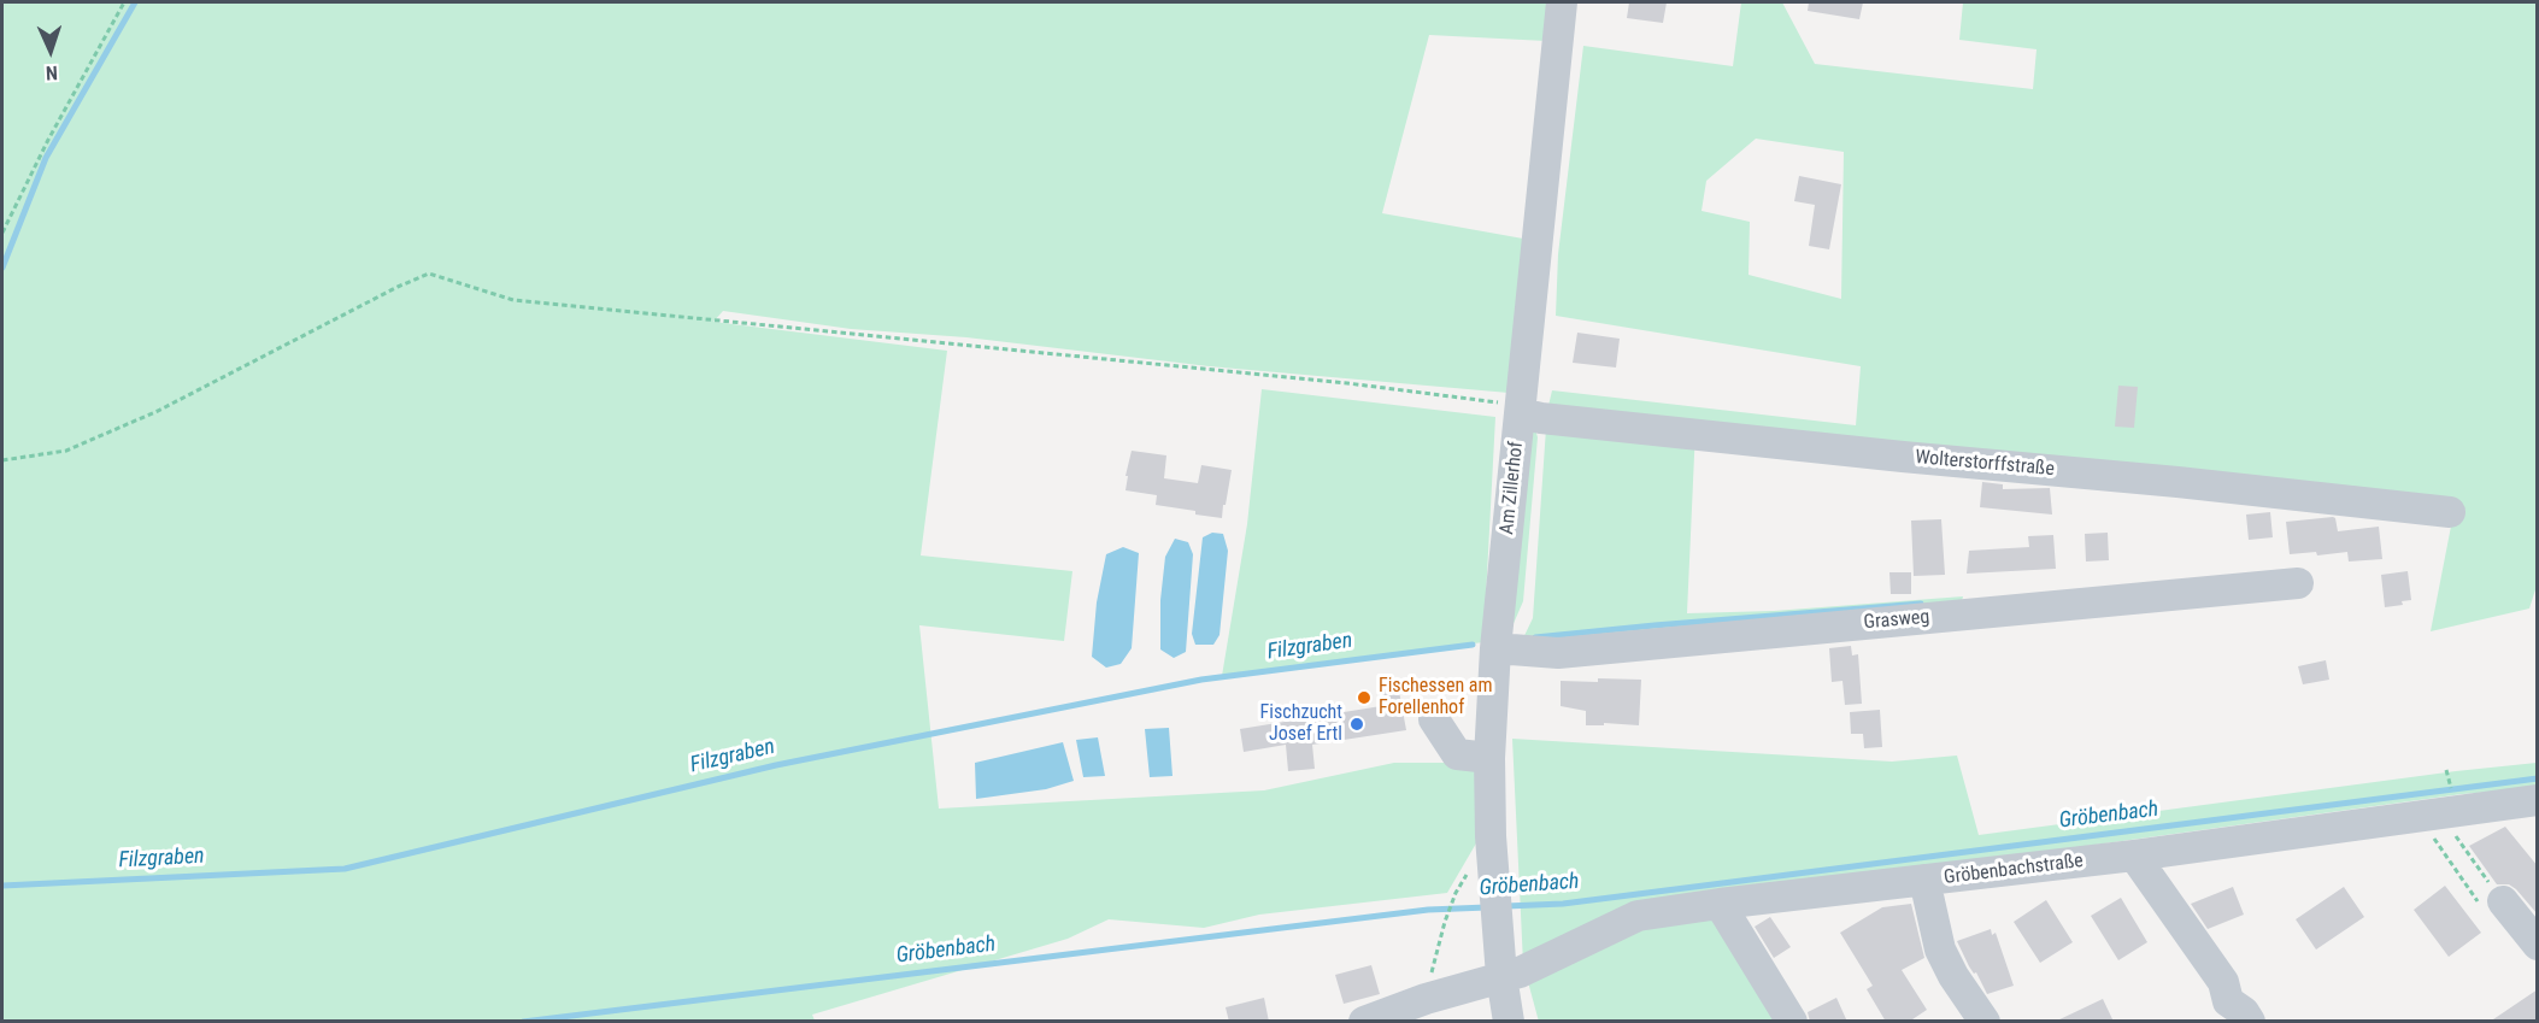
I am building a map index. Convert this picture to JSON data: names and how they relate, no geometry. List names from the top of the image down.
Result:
{
  "streets": {
    "street": [
      "Wolterstorffstraße",
      "Am Zillerhof",
      "Grasweg",
      "Gröbenbachstraße"
    ]
  },
  "crossings": [
    ["Wolterstorffstraße", "Am Zillerhof"],
    ["Am Zillerhof", "Grasweg"],
    ["Am Zillerhof", "Gröbenbachstraße"]
  ],
  "water": ["Filzgraben", "Gröbenbach"],
  "places": ["Fischessen am Forellenhof", "Fischzucht Josef Ertl"],
  "north": "bottom"
}
